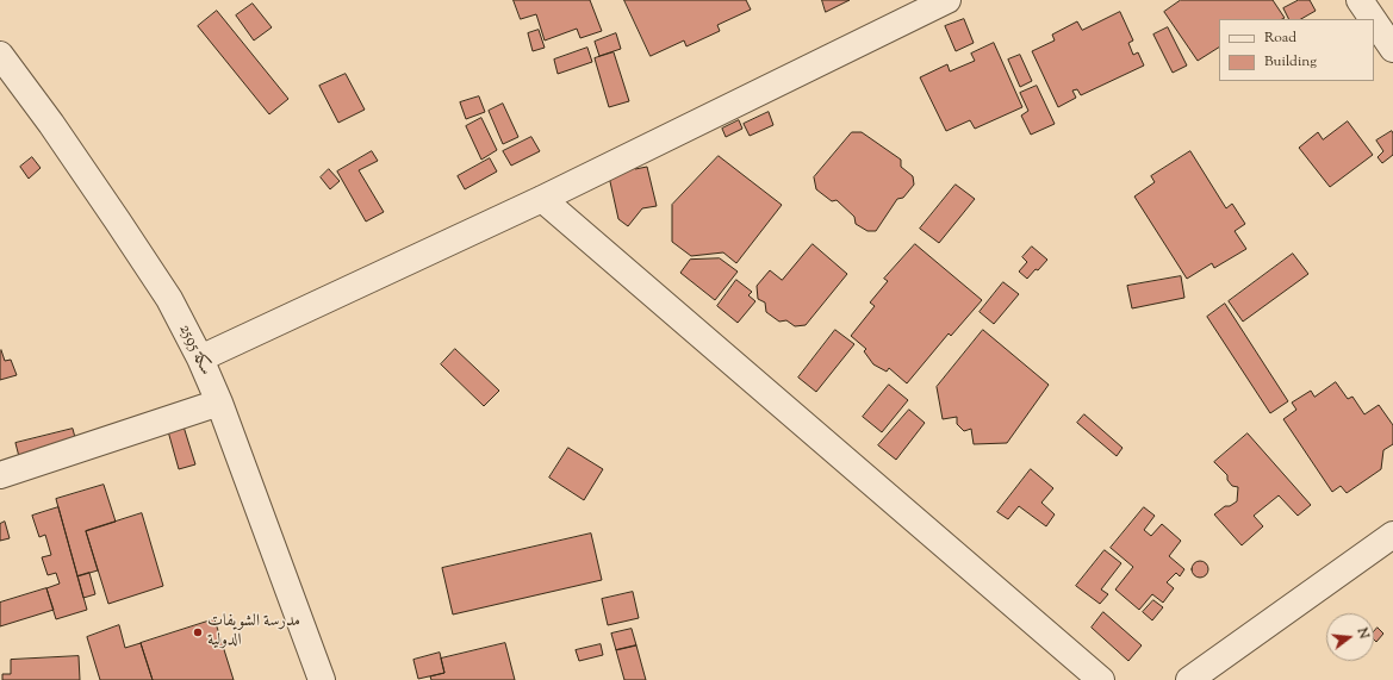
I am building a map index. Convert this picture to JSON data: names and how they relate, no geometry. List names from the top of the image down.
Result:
{
  "streets": {
    "street": ["سكة 2595"]
  },
  "places": ["مدرسة الشويفات الدولية"],
  "legend": ["Road", "Building"],
  "north": "right"
}
